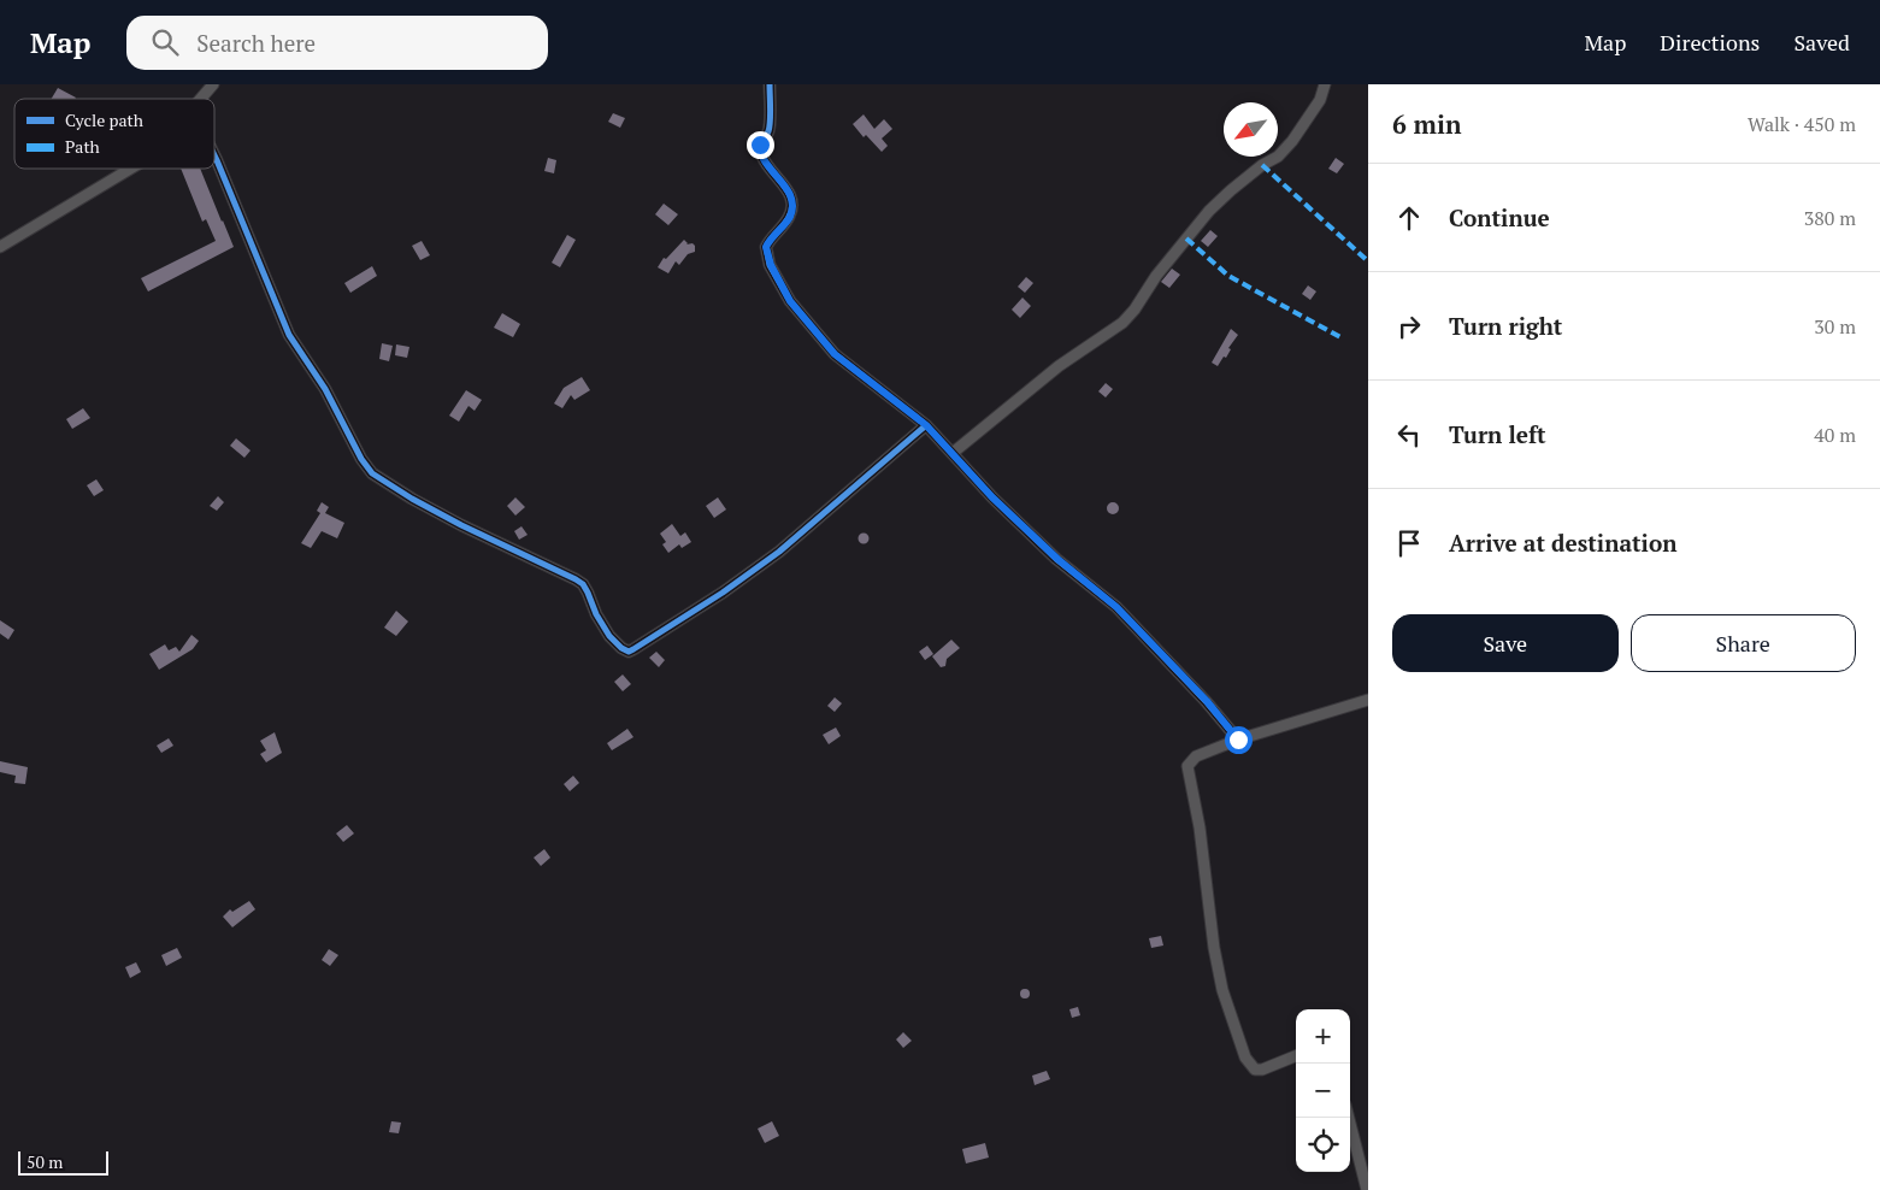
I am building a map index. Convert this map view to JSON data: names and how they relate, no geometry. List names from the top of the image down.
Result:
{
  "legend": ["Cycle path", "Path"],
  "scale_bar": "50 m",
  "north": "bottom left",
  "page": {
    "header": "Map",
    "search": "Search here",
    "nav": ["Map", "Directions", "Saved"],
    "heading": ["6 min", "Walk · 450 m"],
    "list": [
      ["Continue", "380 m"],
      ["Turn right", "30 m"],
      ["Turn left", "40 m"],
      "Arrive at destination"
    ],
    "buttons": ["Save", "Share"],
    "map_buttons": ["+", "−"],
    "scale": "50 m"
  }
}
